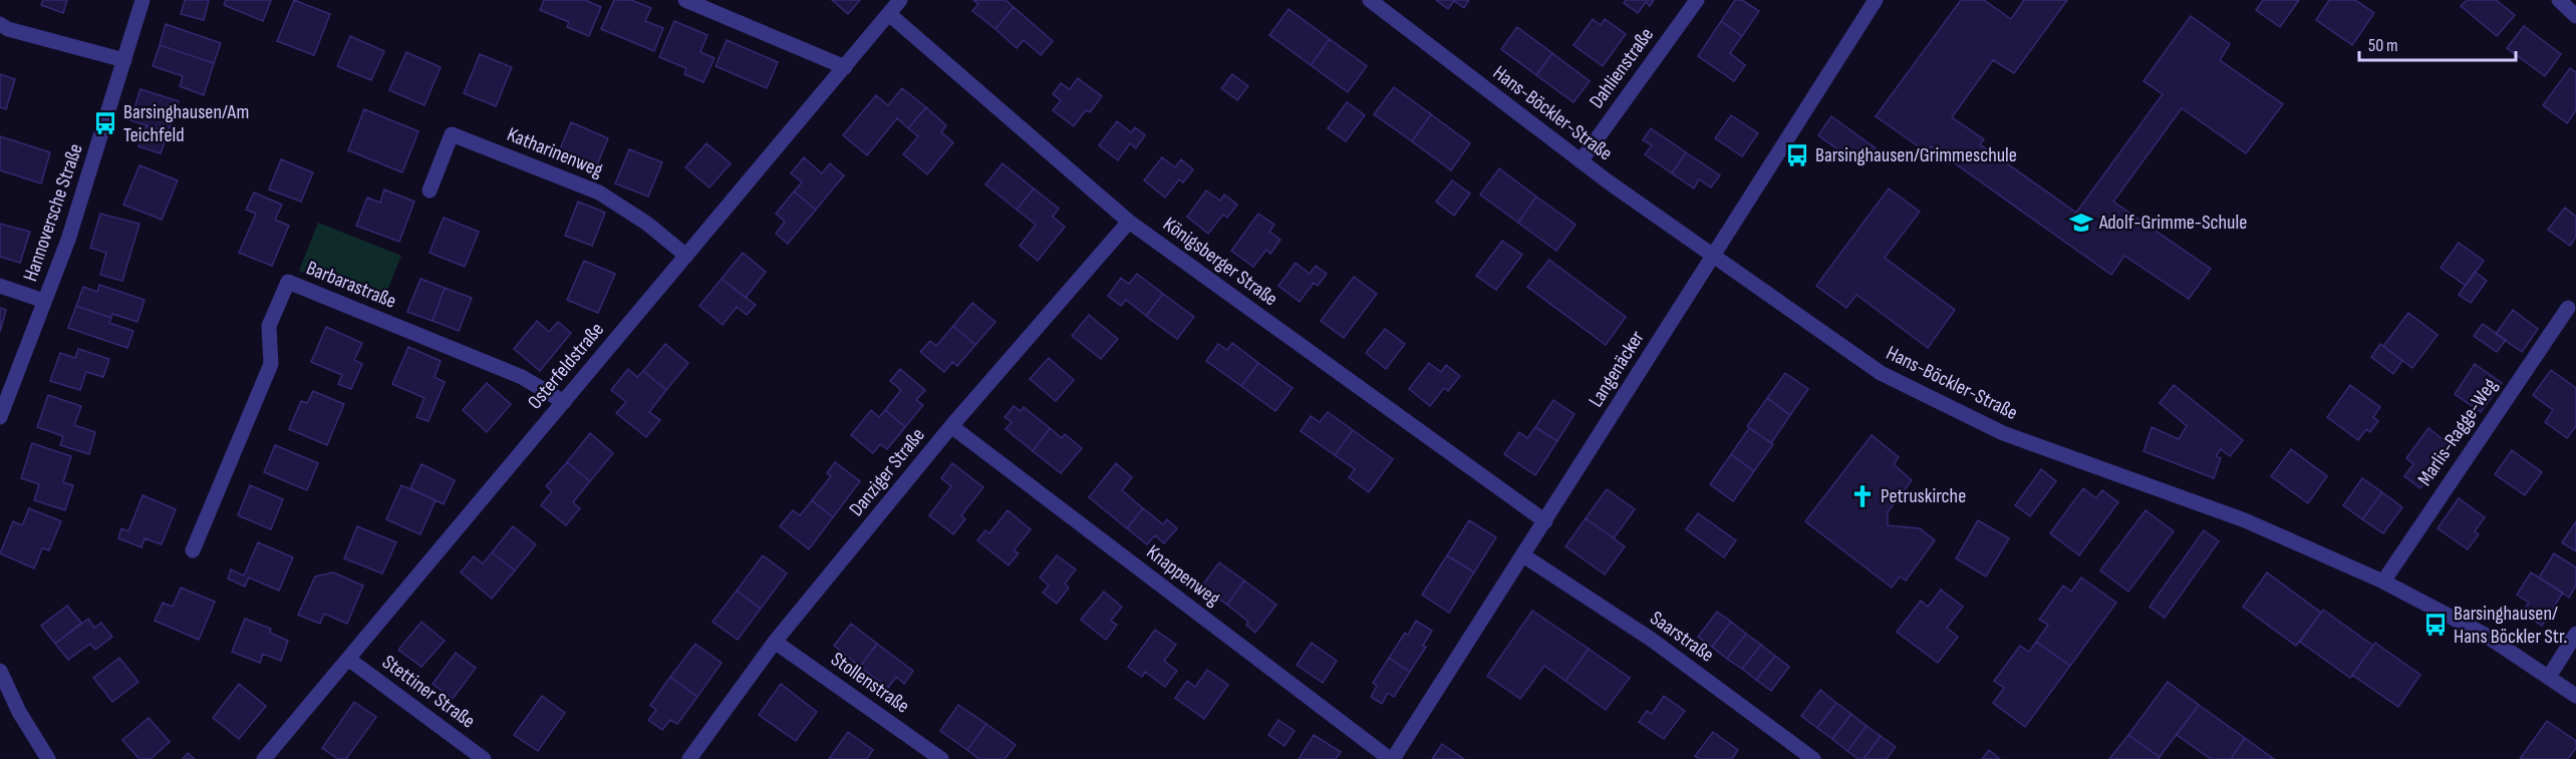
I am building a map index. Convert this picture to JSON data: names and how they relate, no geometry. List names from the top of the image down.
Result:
{
  "streets": {
    "street": [
      "Dahlienstraße",
      "Hans-Böckler-Straße",
      "Katharinenweg",
      "Hannoversche Straße",
      "Königsberger Straße",
      "Barbarastraße",
      "Osterfeldstraße",
      "Langenäcker",
      "Marlis-Ragge-Weg",
      "Danziger Straße",
      "Knappenweg",
      "Saarstraße",
      "Stollenstraße",
      "Stettiner Straße"
    ]
  },
  "crossings": [
    ["Dahlienstraße", "Hans-Böckler-Straße"],
    ["Hans-Böckler-Straße", "Langenäcker"],
    ["Hans-Böckler-Straße", "Marlis-Ragge-Weg"],
    ["Katharinenweg", "Osterfeldstraße"],
    ["Königsberger Straße", "Osterfeldstraße"],
    ["Königsberger Straße", "Langenäcker"],
    ["Königsberger Straße", "Danziger Straße"],
    ["Barbarastraße", "Osterfeldstraße"],
    ["Osterfeldstraße", "Stettiner Straße"],
    ["Langenäcker", "Knappenweg"],
    ["Langenäcker", "Saarstraße"],
    ["Danziger Straße", "Knappenweg"],
    ["Danziger Straße", "Stollenstraße"]
  ],
  "places": {
    "bus stop": ["Barsinghausen/Am Teichfeld", "Barsinghausen/Grimmeschule", "Barsinghausen/ Hans Böckler Str."],
    "school or university": ["Adolf-Grimme-Schule"],
    "church": ["Petruskirche"]
  },
  "scale_bar": "50 m"
}
